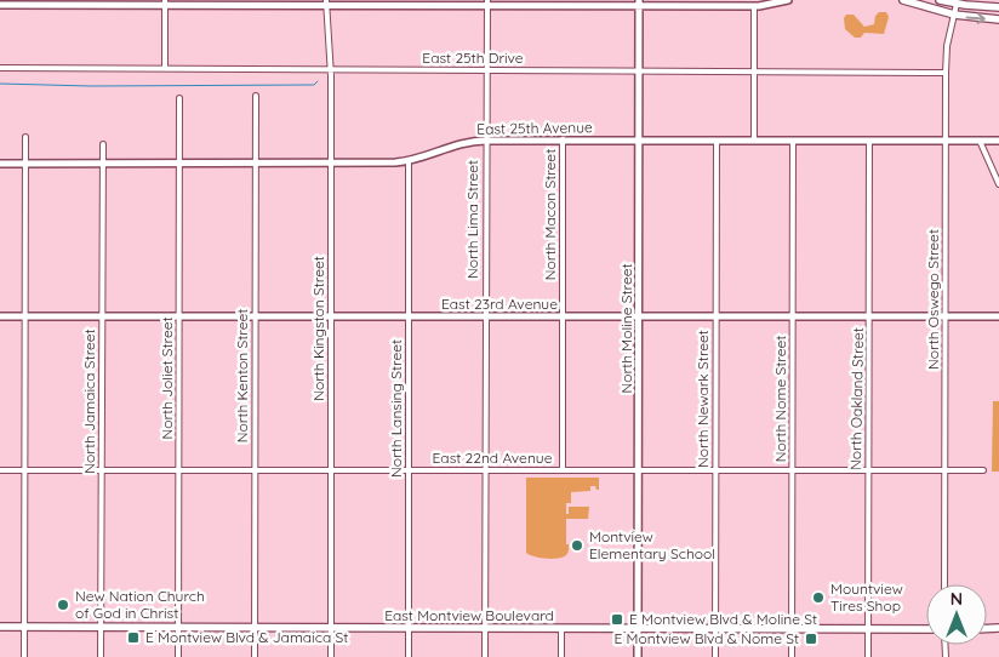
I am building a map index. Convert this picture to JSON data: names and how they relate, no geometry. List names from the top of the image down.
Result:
{
  "streets": {
    "main road": ["East Montview Boulevard"],
    "street": [
      "East 25th Drive",
      "East 25th Avenue",
      "North Macon Street",
      "North Lima Street",
      "North Oswego Street",
      "East 23rd Avenue",
      "North Kingston Street",
      "North Moline Street",
      "North Kenton Street",
      "North Joliet Street",
      "North Newark Street",
      "North Nome Street",
      "North Oakland Street",
      "North Jamaica Street",
      "North Lansing Street",
      "East 22nd Avenue"
    ]
  },
  "crossings": [
    ["East 25th Drive", "North Lima Street"],
    ["East 25th Drive", "North Oswego Street"],
    ["East 25th Drive", "North Kingston Street"],
    ["East 25th Drive", "North Moline Street"],
    ["East 25th Avenue", "North Macon Street"],
    ["East 25th Avenue", "North Lima Street"],
    ["East 25th Avenue", "North Oswego Street"],
    ["East 25th Avenue", "North Kingston Street"],
    ["East 25th Avenue", "North Moline Street"],
    ["East 25th Avenue", "North Kenton Street"],
    ["East 25th Avenue", "North Joliet Street"],
    ["East 25th Avenue", "North Newark Street"],
    ["East 25th Avenue", "North Nome Street"],
    ["East 25th Avenue", "North Oakland Street"],
    ["East 25th Avenue", "North Jamaica Street"],
    ["East 25th Avenue", "North Lansing Street"],
    ["North Macon Street", "East 23rd Avenue"],
    ["North Macon Street", "East 22nd Avenue"],
    ["North Lima Street", "East 23rd Avenue"],
    ["North Lima Street", "East 22nd Avenue"],
    ["North Lima Street", "East Montview Boulevard"],
    ["North Oswego Street", "East 23rd Avenue"],
    ["North Oswego Street", "East 22nd Avenue"],
    ["East 23rd Avenue", "North Kingston Street"],
    ["East 23rd Avenue", "North Moline Street"],
    ["East 23rd Avenue", "North Kenton Street"],
    ["East 23rd Avenue", "North Joliet Street"],
    ["East 23rd Avenue", "North Newark Street"],
    ["East 23rd Avenue", "North Nome Street"],
    ["East 23rd Avenue", "North Oakland Street"],
    ["East 23rd Avenue", "North Jamaica Street"],
    ["East 23rd Avenue", "North Lansing Street"],
    ["North Kingston Street", "East 22nd Avenue"],
    ["North Kingston Street", "East Montview Boulevard"],
    ["North Moline Street", "East 22nd Avenue"],
    ["North Moline Street", "East Montview Boulevard"],
    ["North Kenton Street", "East 22nd Avenue"],
    ["North Kenton Street", "East Montview Boulevard"],
    ["North Joliet Street", "East 22nd Avenue"],
    ["North Joliet Street", "East Montview Boulevard"],
    ["North Newark Street", "East 22nd Avenue"],
    ["North Newark Street", "East Montview Boulevard"],
    ["North Nome Street", "East 22nd Avenue"],
    ["North Nome Street", "East Montview Boulevard"],
    ["North Oakland Street", "East 22nd Avenue"],
    ["North Oakland Street", "East Montview Boulevard"],
    ["North Jamaica Street", "East 22nd Avenue"],
    ["North Jamaica Street", "East Montview Boulevard"],
    ["North Lansing Street", "East 22nd Avenue"],
    ["North Lansing Street", "East Montview Boulevard"]
  ],
  "places": {
    "other": ["Montview Elementary School", "Mountview Tires Shop", "New Nation Church of God in Christ"],
    "transit": ["E Montview Blvd & Moline St", "E Montview Blvd & Jamaica St", "E Montview Blvd & Nome St"]
  },
  "north": "top"
}
